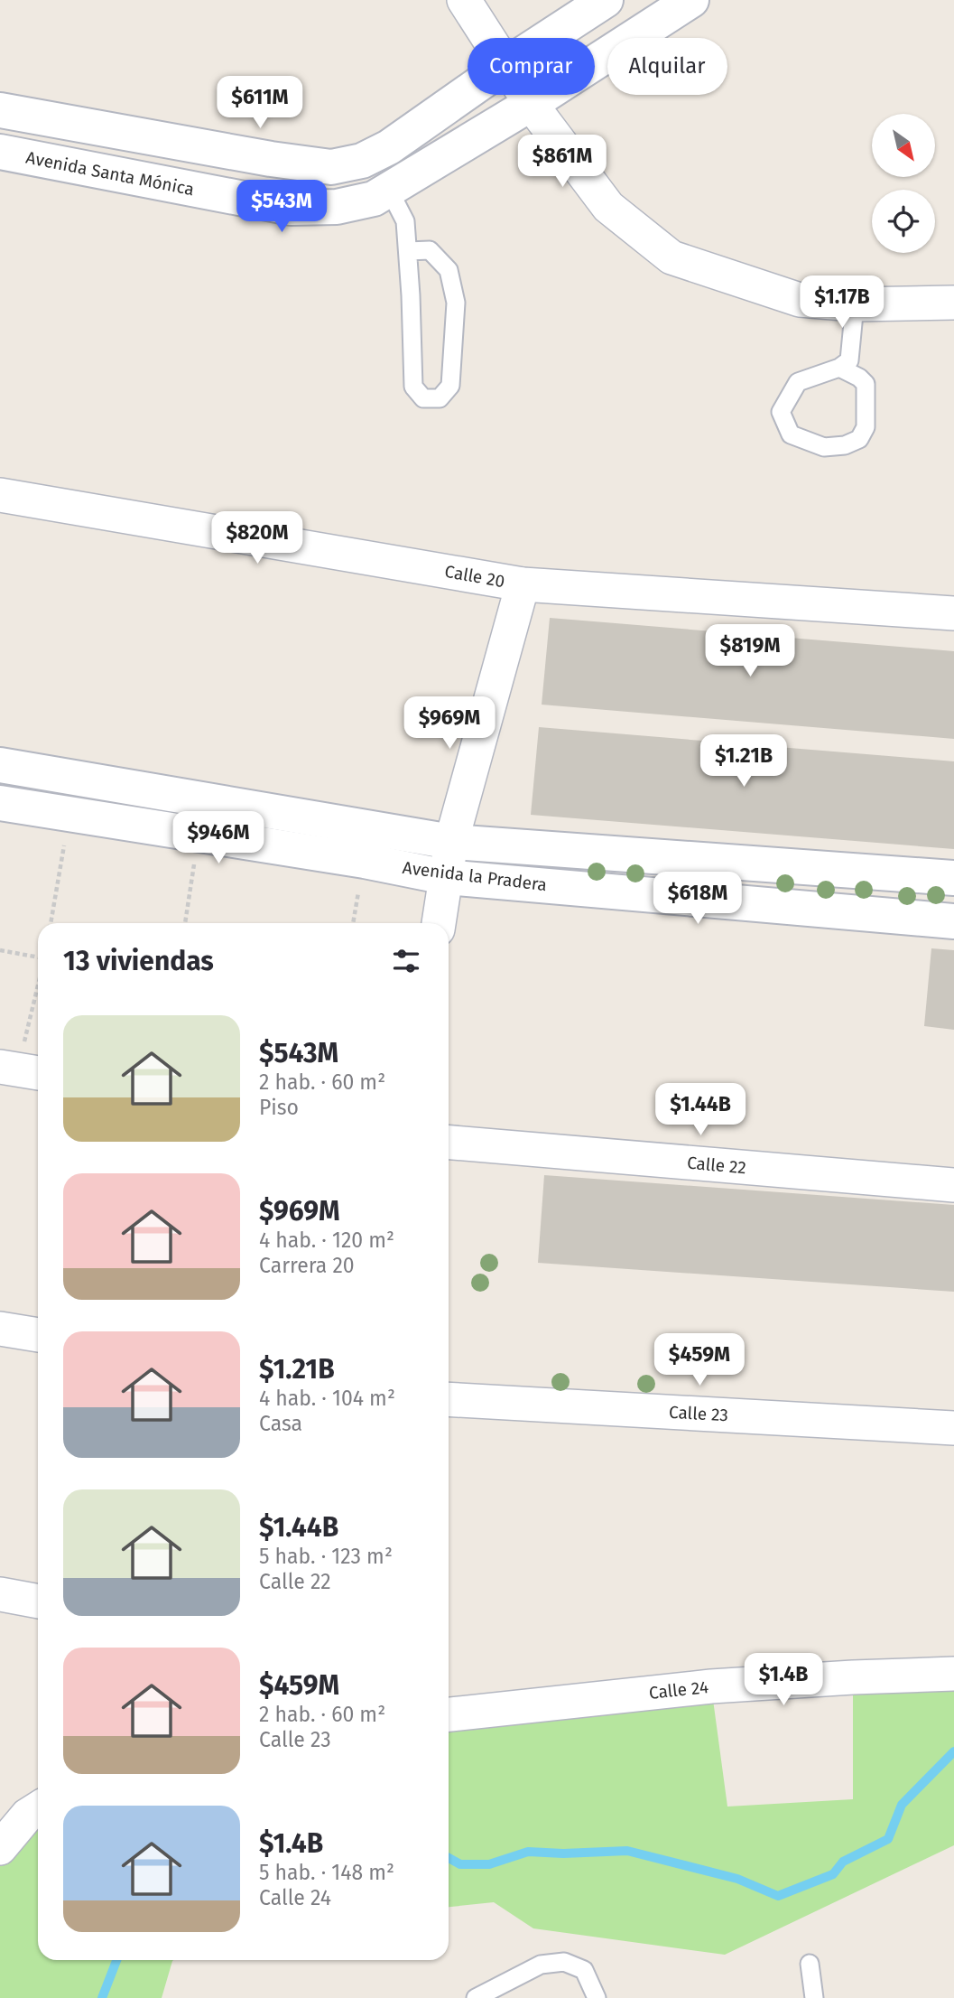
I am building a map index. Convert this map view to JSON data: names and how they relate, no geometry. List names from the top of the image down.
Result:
{
  "streets": {
    "street": [
      "Avenida Santa Mónica",
      "Calle 20",
      "Avenida la Pradera",
      "Calle 22",
      "Calle 23",
      "Calle 24"
    ]
  },
  "north": "bottom right",
  "page": {
    "chip": ["Comprar", "Alquilar"],
    "price": [
      "$611M",
      "$861M",
      "$543M",
      "$1.17B",
      "$820M",
      "$819M",
      "$969M",
      "$1.21B",
      "$946M",
      "$618M",
      "$1.44B",
      "$459M",
      "$1.4B"
    ],
    "heading": "13 viviendas",
    "list": [
      {
        "name": "$543M",
        "note": "2 hab. · 60 m² · Piso"
      },
      {
        "name": "$969M",
        "note": "4 hab. · 120 m² · Carrera 20"
      },
      {
        "name": "$1.21B",
        "note": "4 hab. · 104 m² · Casa"
      },
      {
        "name": "$1.44B",
        "note": "5 hab. · 123 m² · Calle 22"
      },
      {
        "name": "$459M",
        "note": "2 hab. · 60 m² · Calle 23"
      },
      {
        "name": "$1.4B",
        "note": "5 hab. · 148 m² · Calle 24"
      }
    ]
  }
}
